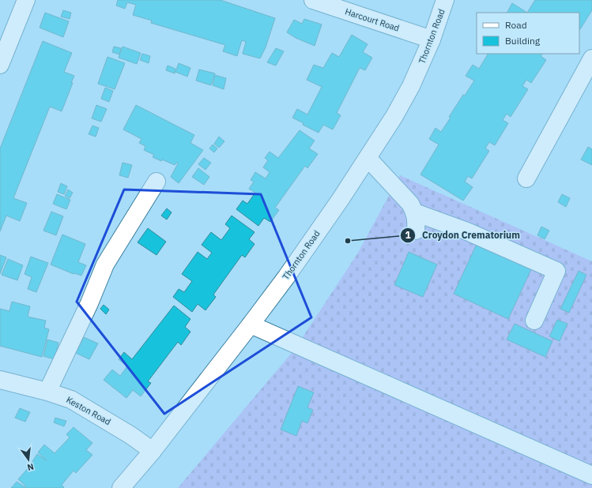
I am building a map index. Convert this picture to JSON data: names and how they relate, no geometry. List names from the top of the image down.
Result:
{
  "streets": {
    "main road": ["Harcourt Road", "Thornton Road", "Keston Road"]
  },
  "crossings": [
    ["Harcourt Road", "Thornton Road"],
    ["Thornton Road", "Keston Road"]
  ],
  "places": ["Croydon Crematorium"],
  "legend": ["Road", "Building"],
  "north": "bottom"
}
